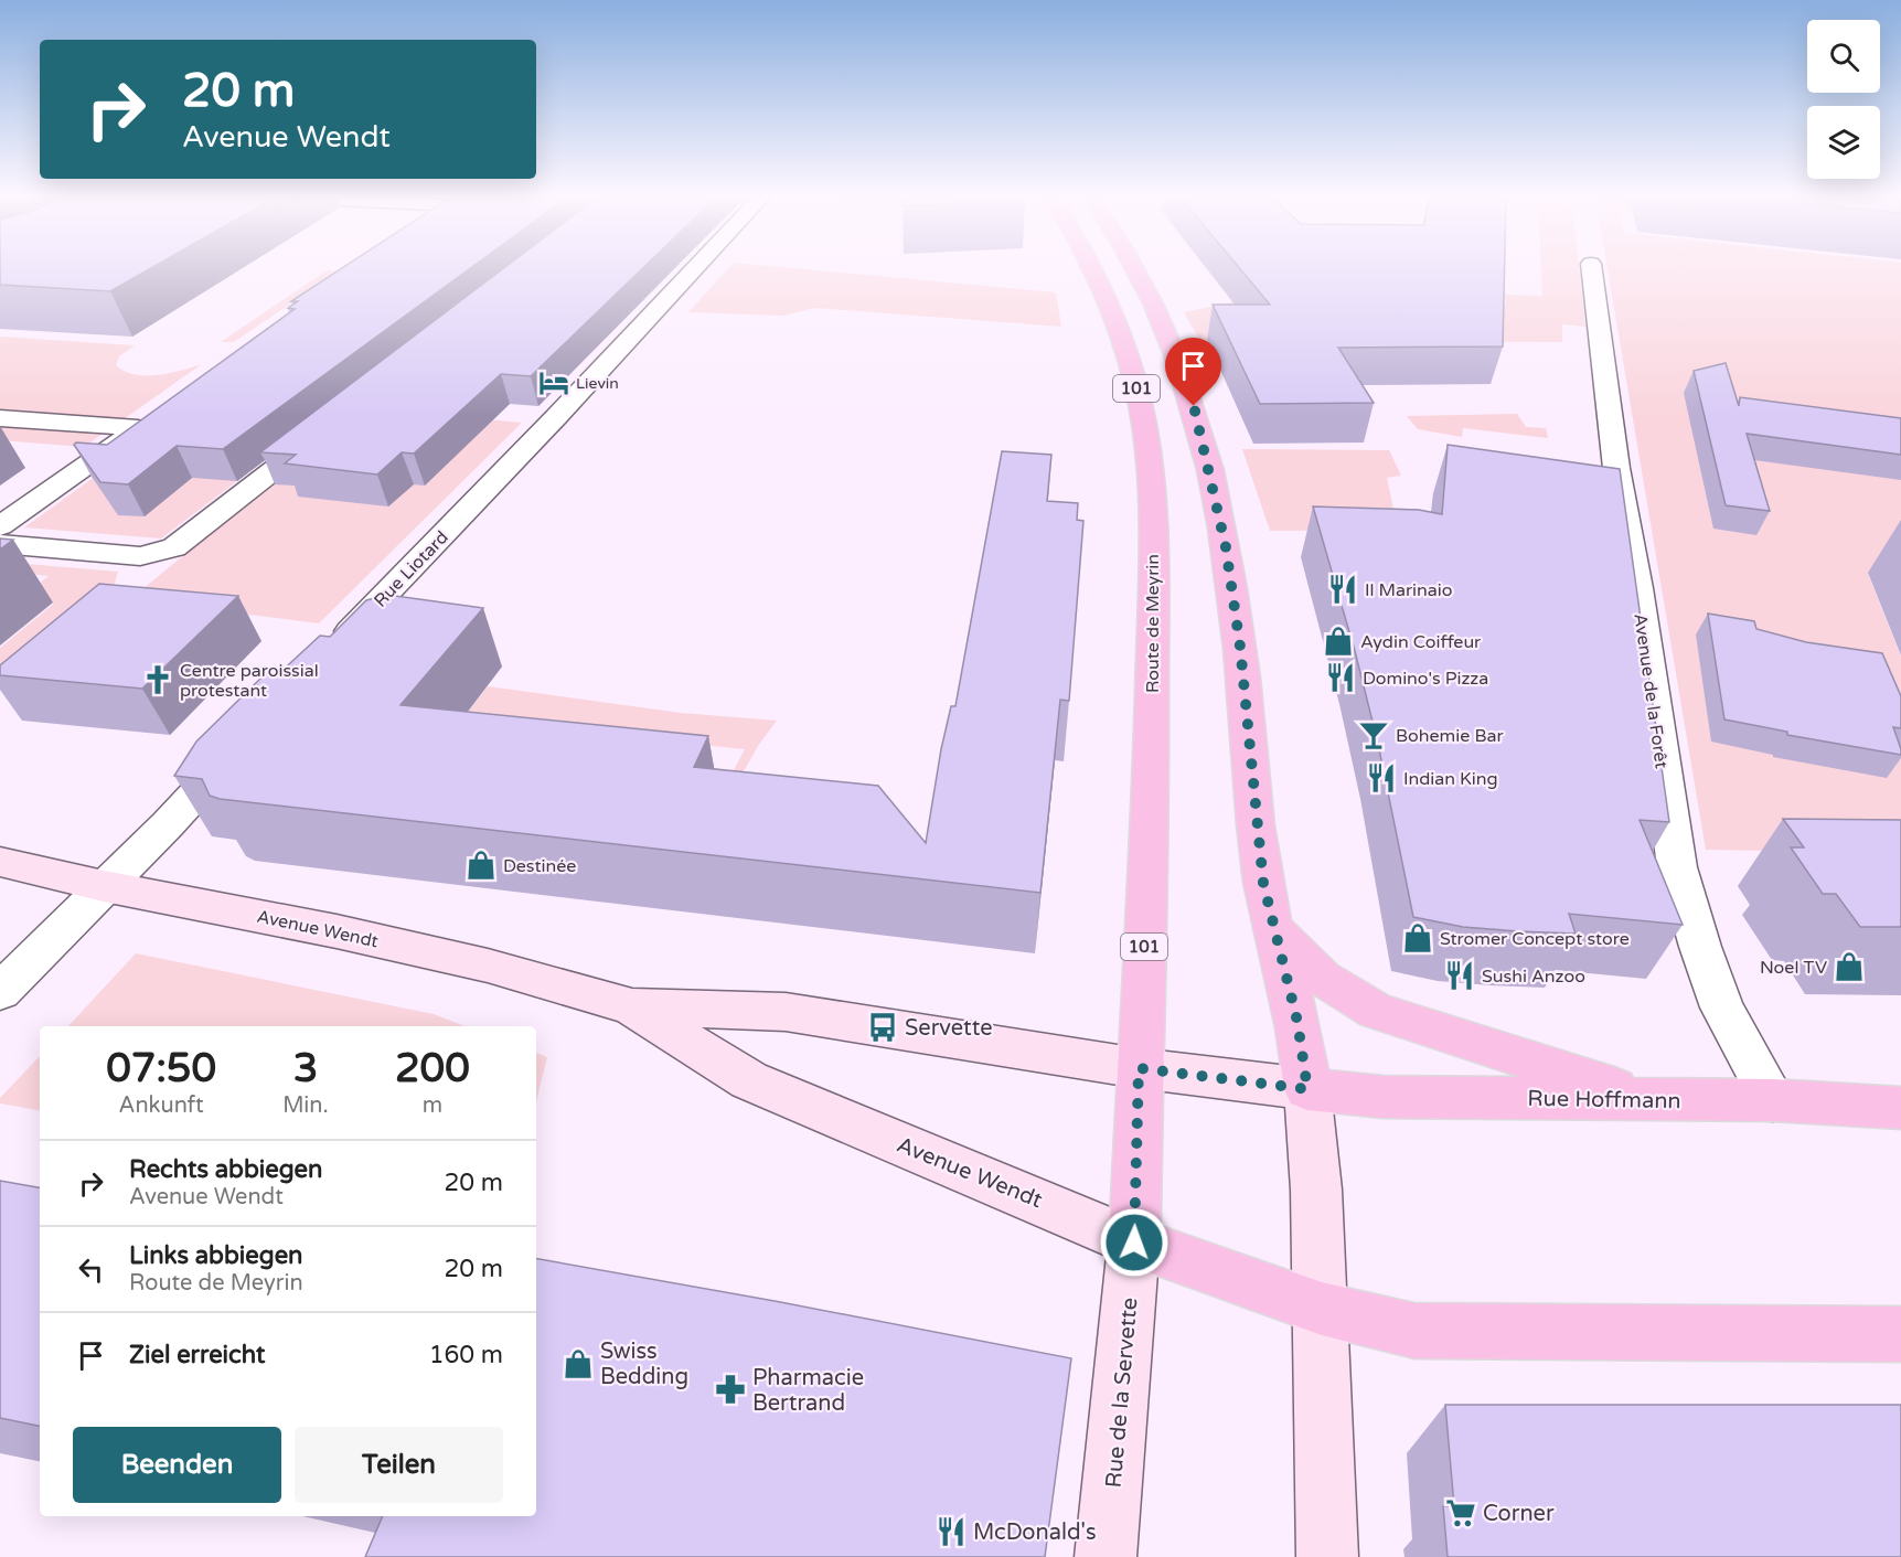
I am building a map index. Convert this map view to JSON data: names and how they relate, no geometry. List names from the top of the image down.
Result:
{
  "streets": {
    "main road": [
      "101",
      "Route de Meyrin",
      "Avenue Wendt",
      "Rue Hoffmann",
      "Rue de la Servette"
    ],
    "street": ["Rue Liotard", "Avenue de la Forêt"]
  },
  "crossings": [
    ["101", "Avenue Wendt"],
    ["101", "Rue Hoffmann"],
    ["Route de Meyrin", "Avenue Wendt"],
    ["Route de Meyrin", "Rue de la Servette"],
    ["Avenue de la Forêt", "Rue Hoffmann"],
    ["Avenue Wendt", "Rue Hoffmann"],
    ["Avenue Wendt", "Rue de la Servette"]
  ],
  "places": {
    "hotel": ["Lievin"],
    "restaurant": [
      "Il Marinaio",
      "Domino's Pizza",
      "Indian King",
      "Sushi Anzoo",
      "McDonald's"
    ],
    "shop": [
      "Aydin Coiffeur",
      "Destinée",
      "Stromer Concept store",
      "Noel TV",
      "Swiss Bedding"
    ],
    "church": ["Centre paroissial protestant"],
    "bar": ["Bohemie Bar"],
    "bus stop": ["Servette"],
    "pharmacy": ["Pharmacie Bertrand"],
    "supermarket": ["Corner"]
  },
  "page": {
    "turn": ["20 m", "Avenue Wendt"],
    "eta": [
      "07:50",
      "Ankunft",
      "3",
      "Min.",
      "200",
      "m"
    ],
    "list": [
      {
        "name": "Rechts abbiegen",
        "note": "Avenue Wendt",
        "value": "20 m"
      },
      {
        "name": "Links abbiegen",
        "note": "Route de Meyrin",
        "value": "20 m"
      },
      {
        "name": "Ziel erreicht",
        "value": "160 m"
      }
    ],
    "buttons": ["Beenden", "Teilen"]
  }
}
